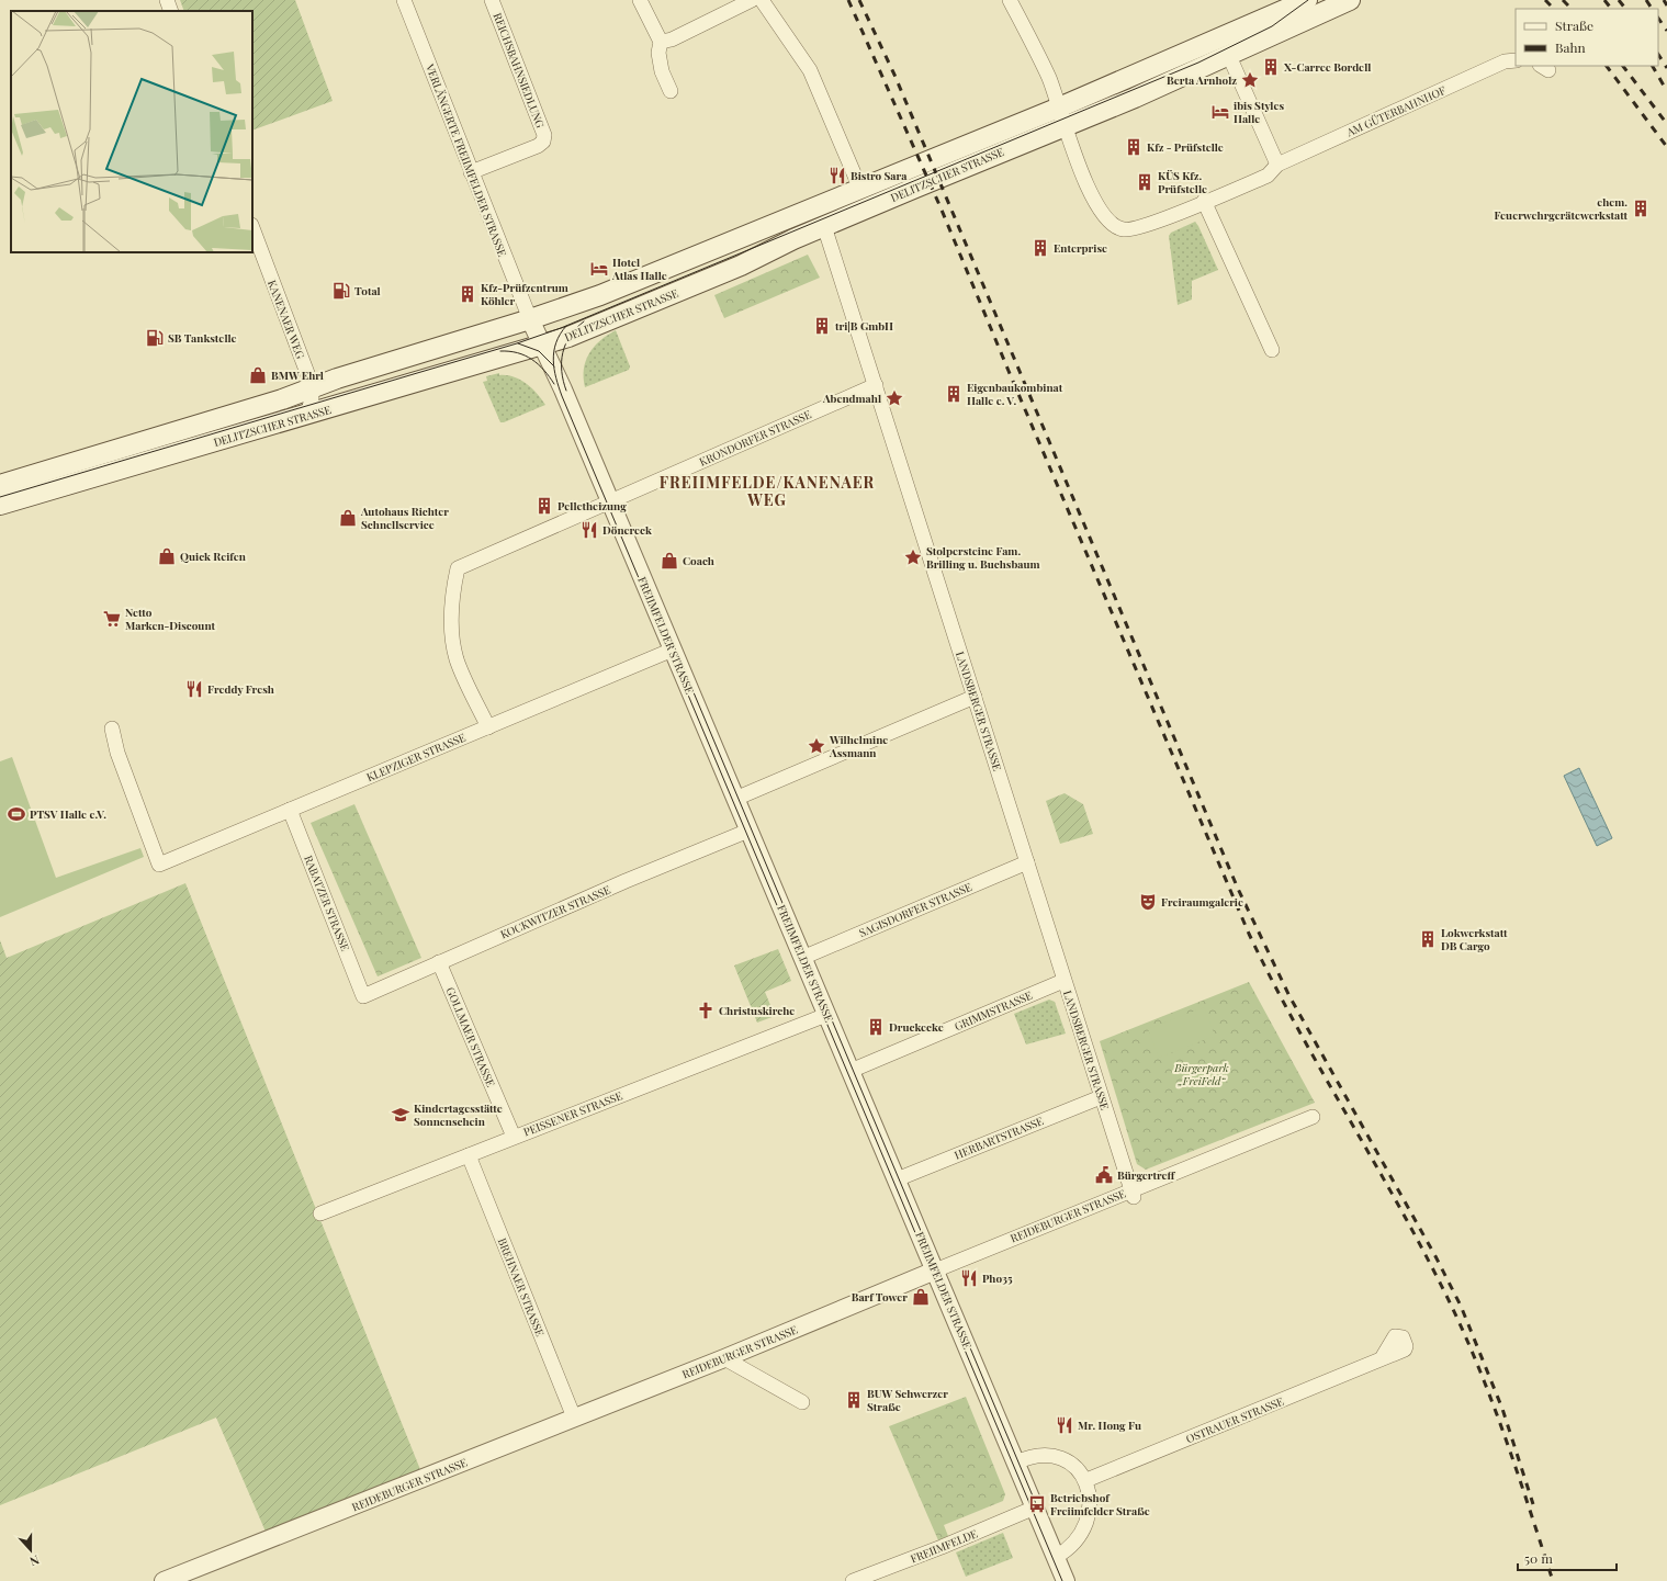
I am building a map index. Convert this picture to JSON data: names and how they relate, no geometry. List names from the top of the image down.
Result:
{
  "streets": {
    "main road": ["DELITZSCHER STRASSE"],
    "street": [
      "REICHSBAHNSIEDLUNG",
      "AM GÜTERBAHNHOF",
      "VERLÄNGERTE FREIIMFELDER STRASSE",
      "KANENAER WEG",
      "KRONDORFER STRASSE",
      "FREIIMFELDER STRASSE",
      "LANDSBERGER STRASSE",
      "KLEPZIGER STRASSE",
      "RABATZER STRASSE",
      "SAGISDORFER STRASSE",
      "KOCKWITZER STRASSE",
      "GRIMMSTRASSE",
      "GOLLMAER STRASSE",
      "PEISSENER STRASSE",
      "HERBARTSTRASSE",
      "REIDEBURGER STRASSE",
      "BREHNAER STRASSE",
      "OSTRAUER STRASSE",
      "FREIIMFELDE"
    ]
  },
  "crossings": [
    ["REICHSBAHNSIEDLUNG", "VERLÄNGERTE FREIIMFELDER STRASSE"],
    ["AM GÜTERBAHNHOF", "DELITZSCHER STRASSE"],
    ["VERLÄNGERTE FREIIMFELDER STRASSE", "DELITZSCHER STRASSE"],
    ["DELITZSCHER STRASSE", "KANENAER WEG"],
    ["DELITZSCHER STRASSE", "FREIIMFELDER STRASSE"],
    ["DELITZSCHER STRASSE", "LANDSBERGER STRASSE"],
    ["KRONDORFER STRASSE", "FREIIMFELDER STRASSE"],
    ["KRONDORFER STRASSE", "LANDSBERGER STRASSE"],
    ["KRONDORFER STRASSE", "KLEPZIGER STRASSE"],
    ["FREIIMFELDER STRASSE", "KLEPZIGER STRASSE"],
    ["FREIIMFELDER STRASSE", "SAGISDORFER STRASSE"],
    ["FREIIMFELDER STRASSE", "KOCKWITZER STRASSE"],
    ["FREIIMFELDER STRASSE", "GRIMMSTRASSE"],
    ["FREIIMFELDER STRASSE", "PEISSENER STRASSE"],
    ["FREIIMFELDER STRASSE", "HERBARTSTRASSE"],
    ["FREIIMFELDER STRASSE", "REIDEBURGER STRASSE"],
    ["FREIIMFELDER STRASSE", "FREIIMFELDE"],
    ["LANDSBERGER STRASSE", "SAGISDORFER STRASSE"],
    ["LANDSBERGER STRASSE", "GRIMMSTRASSE"],
    ["LANDSBERGER STRASSE", "HERBARTSTRASSE"],
    ["LANDSBERGER STRASSE", "REIDEBURGER STRASSE"],
    ["KLEPZIGER STRASSE", "RABATZER STRASSE"],
    ["RABATZER STRASSE", "KOCKWITZER STRASSE"],
    ["KOCKWITZER STRASSE", "GOLLMAER STRASSE"],
    ["GOLLMAER STRASSE", "PEISSENER STRASSE"],
    ["PEISSENER STRASSE", "BREHNAER STRASSE"],
    ["REIDEBURGER STRASSE", "BREHNAER STRASSE"]
  ],
  "districts": ["FREIIMFELDE/KANENAER WEG"],
  "parks": ["Bürgerpark „FreiFeld“"],
  "places": {
    "building": [
      "X-Carree Bordell",
      "Kfz - Prüfstelle",
      "KÜS Kfz. Prüfstelle",
      "ehem. Feuerwehrgerätewerkstatt",
      "Enterprise",
      "Kfz-Prüfzentrum Köhler",
      "tri|B GmbH",
      "Eigenbaukombinat Halle e. V.",
      "Pelletheizung",
      "Lokwerkstatt DB Cargo",
      "Druckecke",
      "BUW Schwerzer Straße"
    ],
    "place": [
      "Berta Arnholz",
      "Abendmahl",
      "Stolpersteine Fam. Brilling u. Buchsbaum",
      "Wilhelmine Assmann"
    ],
    "hotel": ["ibis Styles Halle", "Hotel Atlas Halle"],
    "restaurant": [
      "Bistro Sara",
      "Dönereck",
      "Freddy Fresh",
      "Pho35",
      "Mr. Hong Fu"
    ],
    "fuel station": ["Total", "SB Tankstelle"],
    "shop": [
      "BMW Ehrl",
      "Autohaus Richter Schnellservice",
      "Quick Reifen",
      "Coach",
      "Barf Tower"
    ],
    "supermarket": ["Netto Marken-Discount"],
    "sports": ["PTSV Halle e.V."],
    "theatre": ["Freiraumgalerie"],
    "church": ["Christuskirche"],
    "school or university": ["Kindertagesstätte Sonnenschein"],
    "public building": ["Bürgertreff"],
    "bus stop": ["Betriebshof Freiimfelder Straße"]
  },
  "legend": ["Straße", "Bahn"],
  "scale_bar": "50 m",
  "north": "bottom"
}
